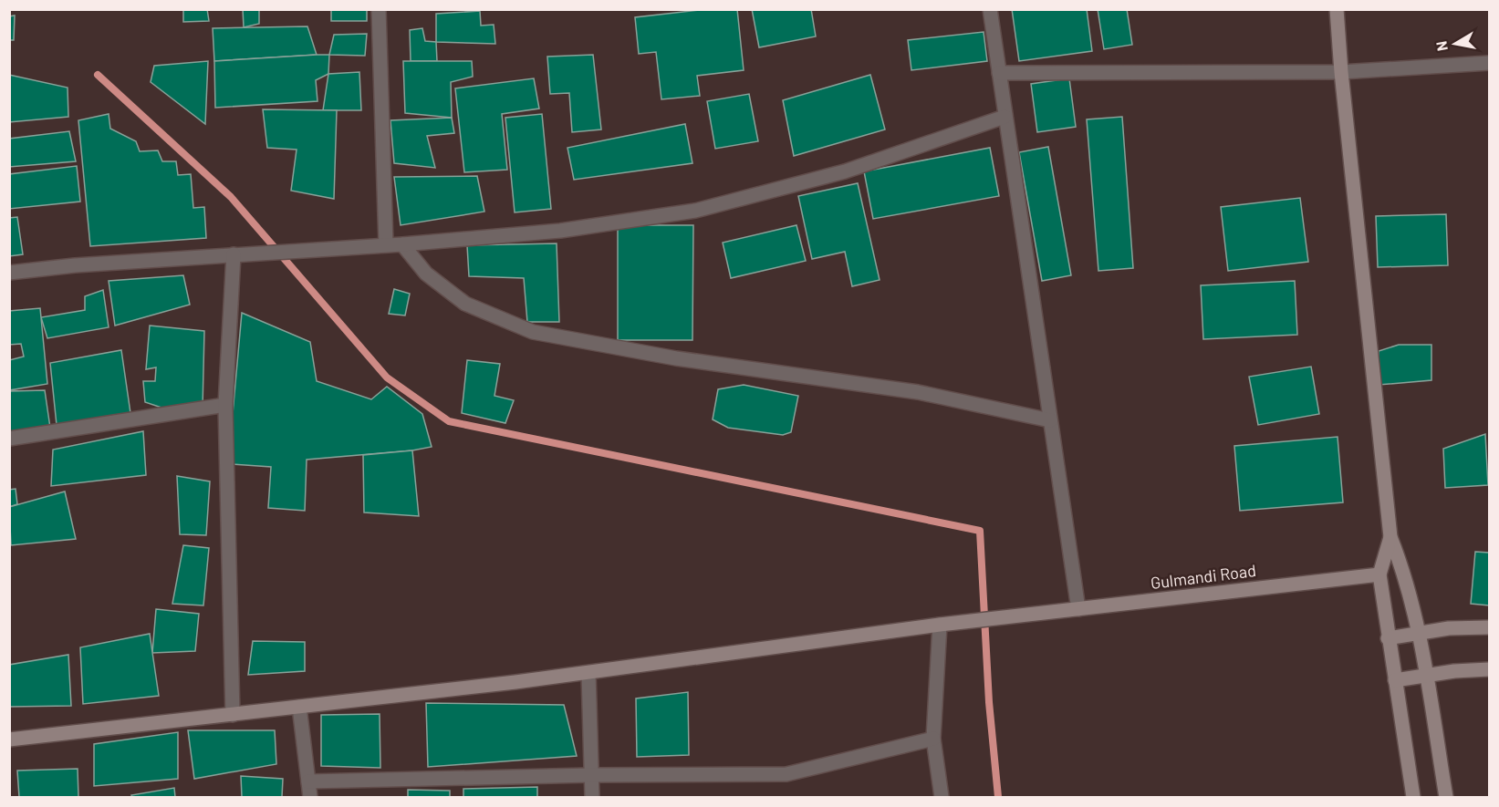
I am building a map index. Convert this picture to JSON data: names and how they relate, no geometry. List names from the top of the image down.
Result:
{
  "streets": {
    "street": ["Gulmandi Road"]
  },
  "north": "left"
}
